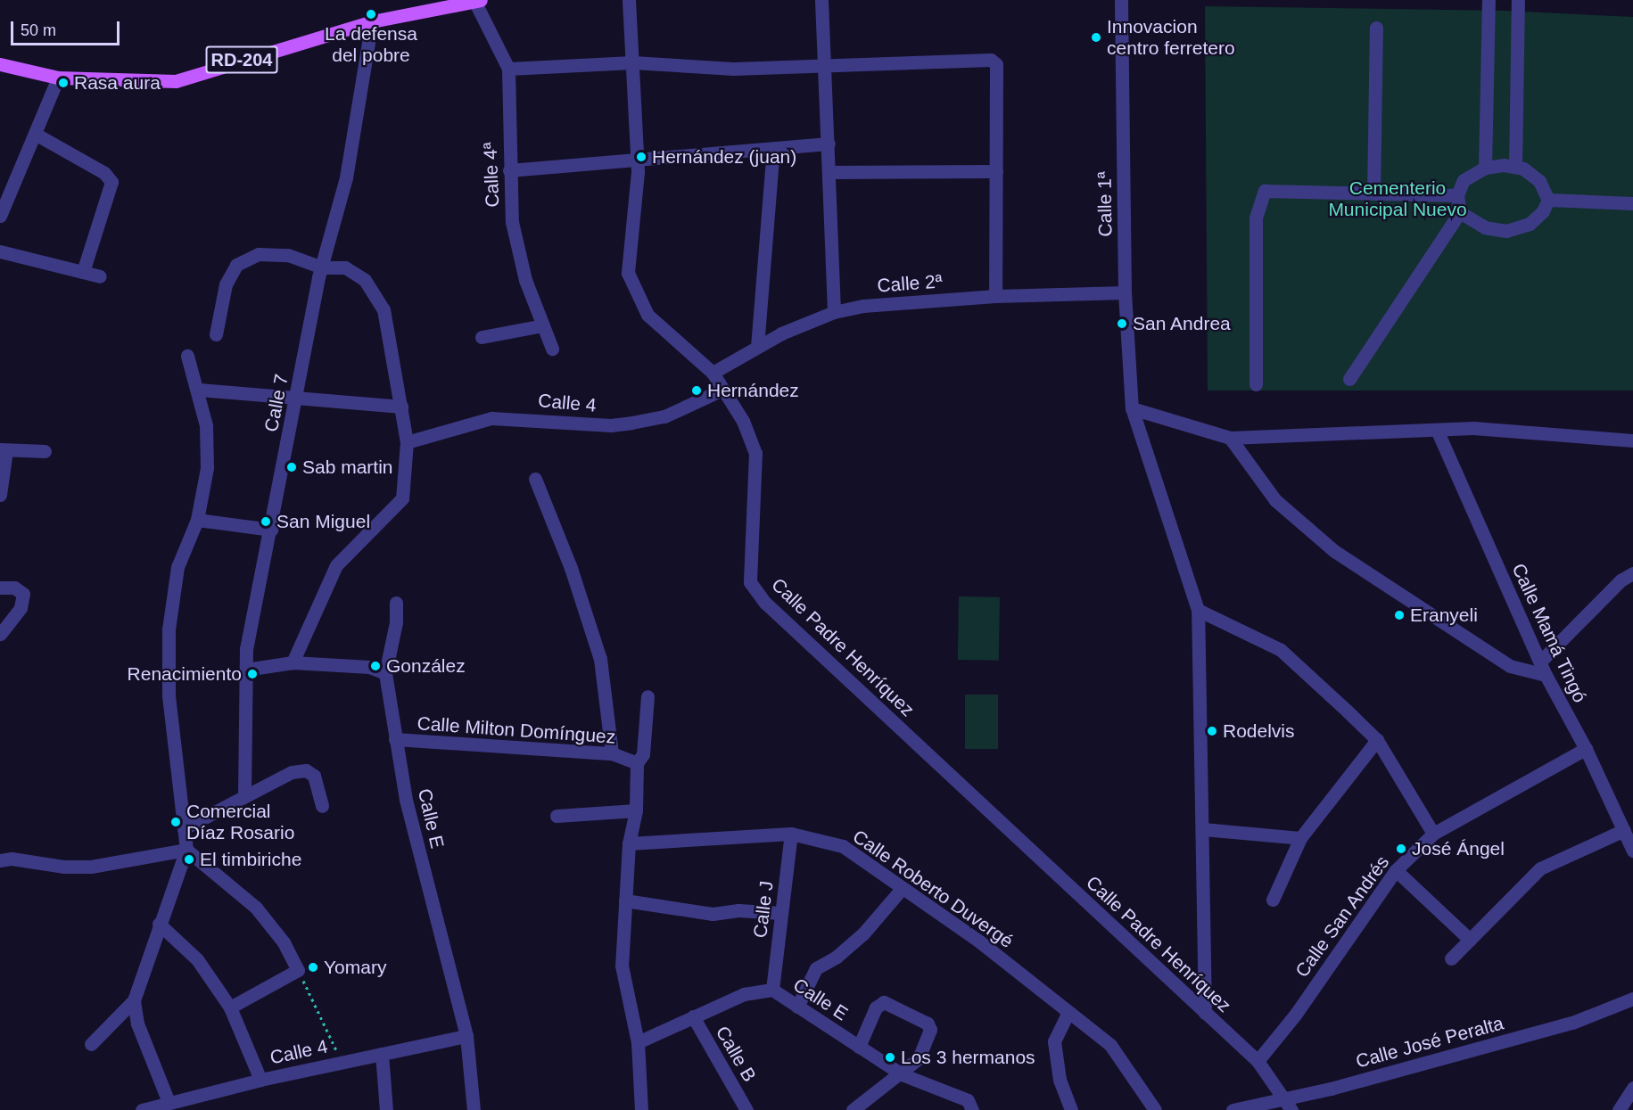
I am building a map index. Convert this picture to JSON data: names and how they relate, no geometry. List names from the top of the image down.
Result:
{
  "streets": {
    "main road": ["RD-204"],
    "street": [
      "Calle 4ª",
      "Calle 1ª",
      "Calle 2ª",
      "Calle 7",
      "Calle 4",
      "Calle Mamá Tingó",
      "Calle Padre Henríquez",
      "Calle Milton Domínguez",
      "Calle E",
      "Calle Roberto Duvergé",
      "Calle J",
      "Calle San Andrés",
      "Calle José Peralta",
      "Calle B"
    ]
  },
  "crossings": [
    ["RD-204", "Calle 4ª"],
    ["RD-204", "Calle 7"],
    ["Calle 1ª", "Calle 2ª"],
    ["Calle 1ª", "Calle Padre Henríquez"],
    ["Calle 2ª", "Calle Padre Henríquez"],
    ["Calle 4", "Calle Padre Henríquez"],
    ["Calle 4", "Calle E"],
    ["Calle Mamá Tingó", "Calle San Andrés"],
    ["Calle Padre Henríquez", "Calle San Andrés"],
    ["Calle Padre Henríquez", "Calle José Peralta"],
    ["Calle Milton Domínguez", "Calle E"],
    ["Calle Milton Domínguez", "Calle Roberto Duvergé"],
    ["Calle E", "Calle J"],
    ["Calle E", "Calle B"],
    ["Calle Roberto Duvergé", "Calle J"]
  ],
  "parks": ["Cementerio Municipal Nuevo"],
  "places": [
    "La defensa del pobre",
    "Innovacion centro ferretero",
    "Rasa aura",
    "Hernández (juan)",
    "San Andrea",
    "Hernández",
    "Sab martin",
    "San Miguel",
    "Eranyeli",
    "González",
    "Renacimiento",
    "Rodelvis",
    "Comercial Díaz Rosario",
    "José Ángel",
    "El timbiriche",
    "Yomary",
    "Los 3 hermanos"
  ],
  "scale_bar": "50 m"
}
